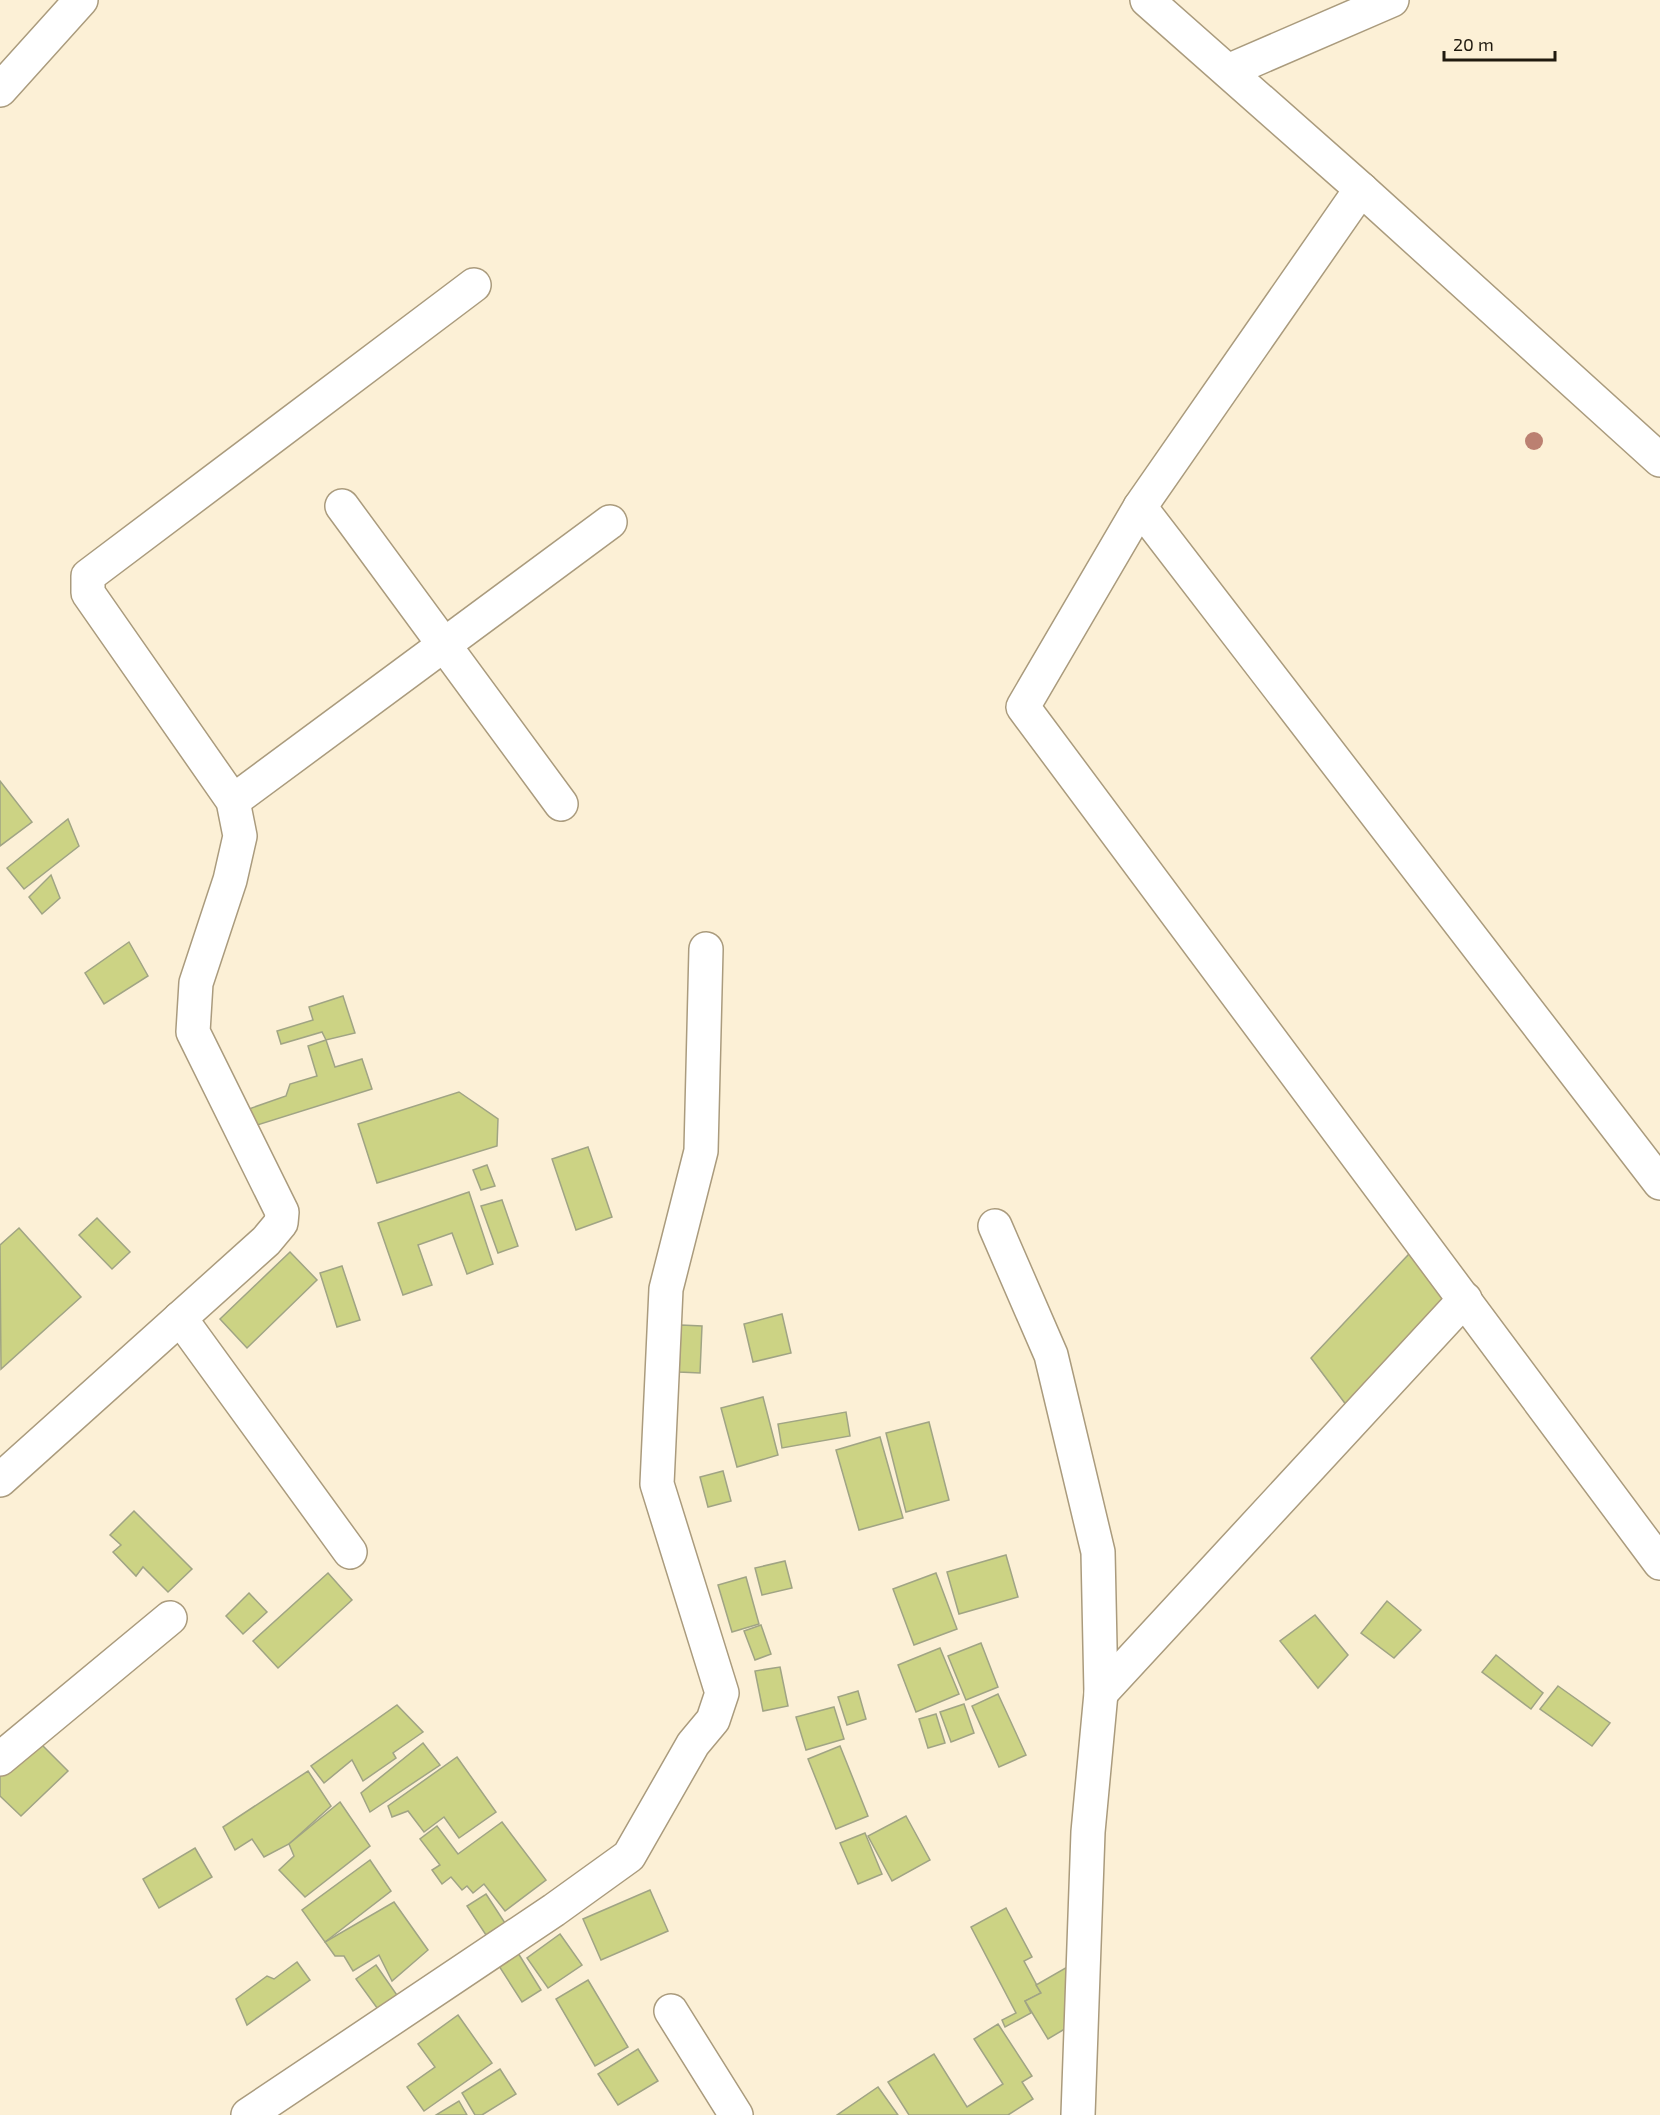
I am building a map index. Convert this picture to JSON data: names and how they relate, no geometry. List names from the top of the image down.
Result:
{
  "scale_bar": "20 m"
}
